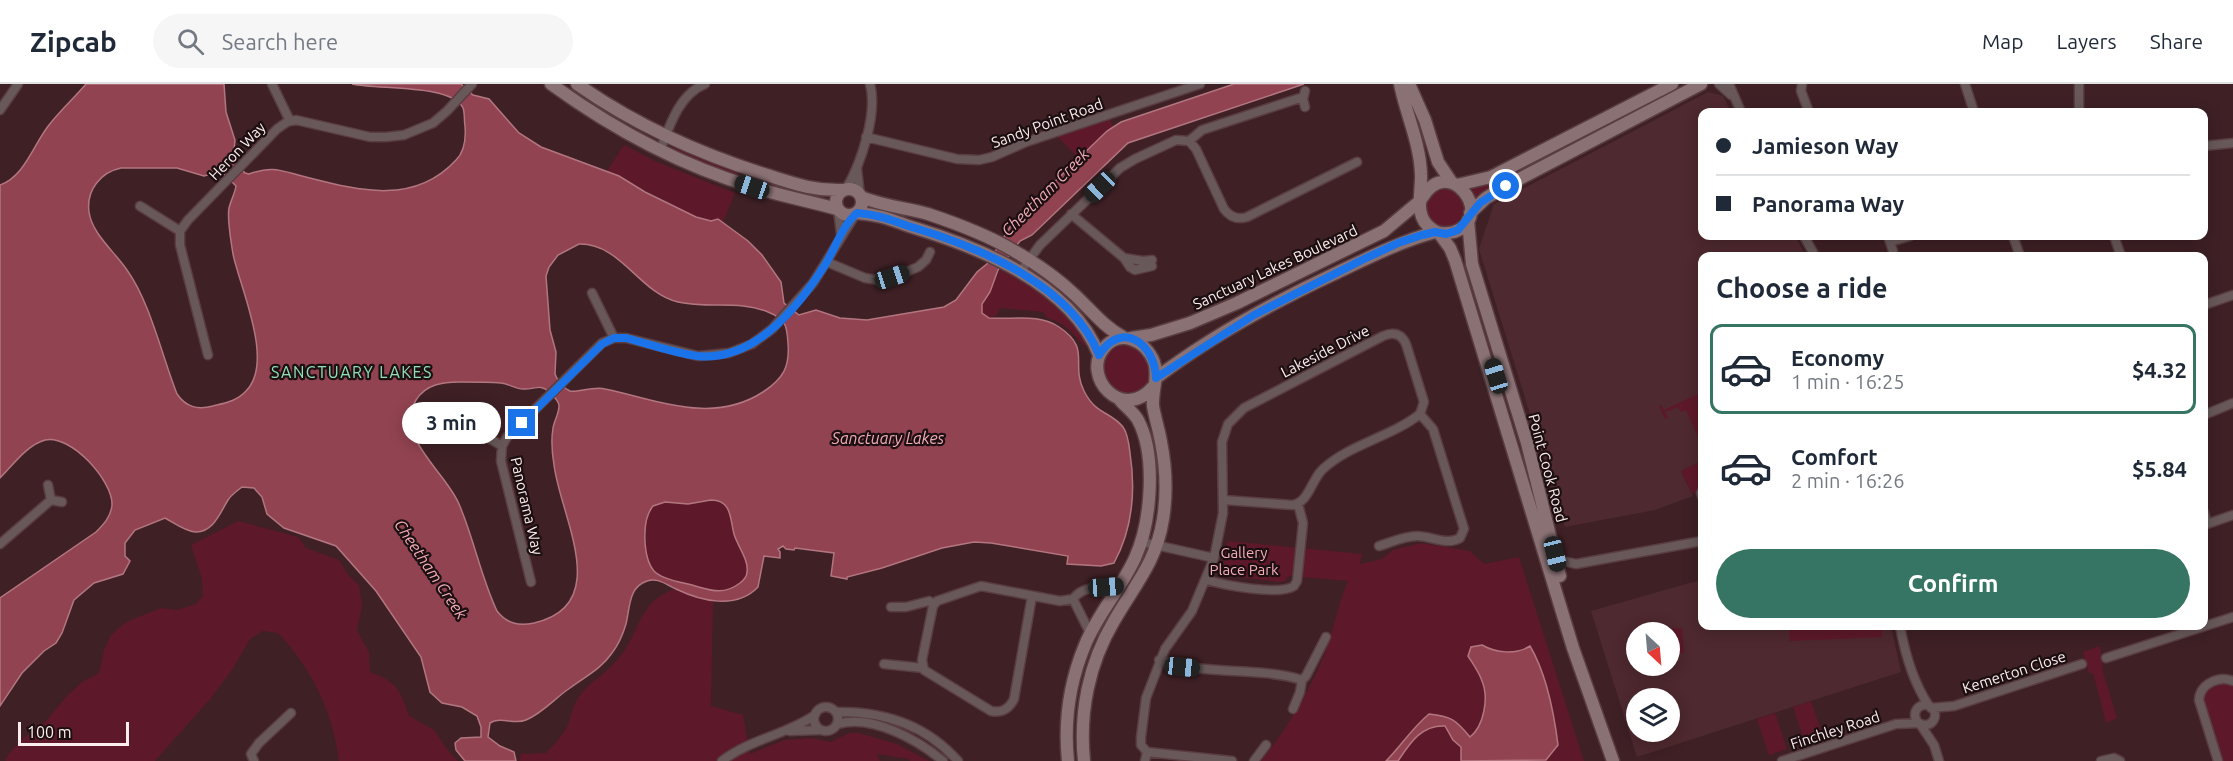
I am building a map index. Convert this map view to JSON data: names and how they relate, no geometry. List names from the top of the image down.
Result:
{
  "streets": {
    "street": [
      "Sandy Point Road",
      "Heron Way",
      "Sanctuary Lakes Boulevard",
      "Lakeside Drive",
      "Point Cook Road",
      "Panorama Way",
      "Kemerton Close",
      "Finchley Road"
    ]
  },
  "crossings": [
    ["Sanctuary Lakes Boulevard", "Point Cook Road"],
    ["Kemerton Close", "Finchley Road"]
  ],
  "districts": ["SANCTUARY LAKES"],
  "water": ["Cheetham Creek", "Sanctuary Lakes"],
  "parks": ["Gallery Place Park"],
  "scale_bar": "100 m",
  "north": "bottom right",
  "page": {
    "header": "Zipcab",
    "search": "Search here",
    "nav": ["Map", "Layers", "Share"],
    "banner": ["Jamieson Way", "Panorama Way"],
    "heading": "Choose a ride",
    "list": [
      {
        "name": "Economy",
        "note": "1 min · 16:25",
        "value": "$4.32"
      },
      {
        "name": "Comfort",
        "note": "2 min · 16:26",
        "value": "$5.84"
      }
    ],
    "bubble": "3 min",
    "buttons": "Confirm",
    "scale": "100 m"
  }
}
